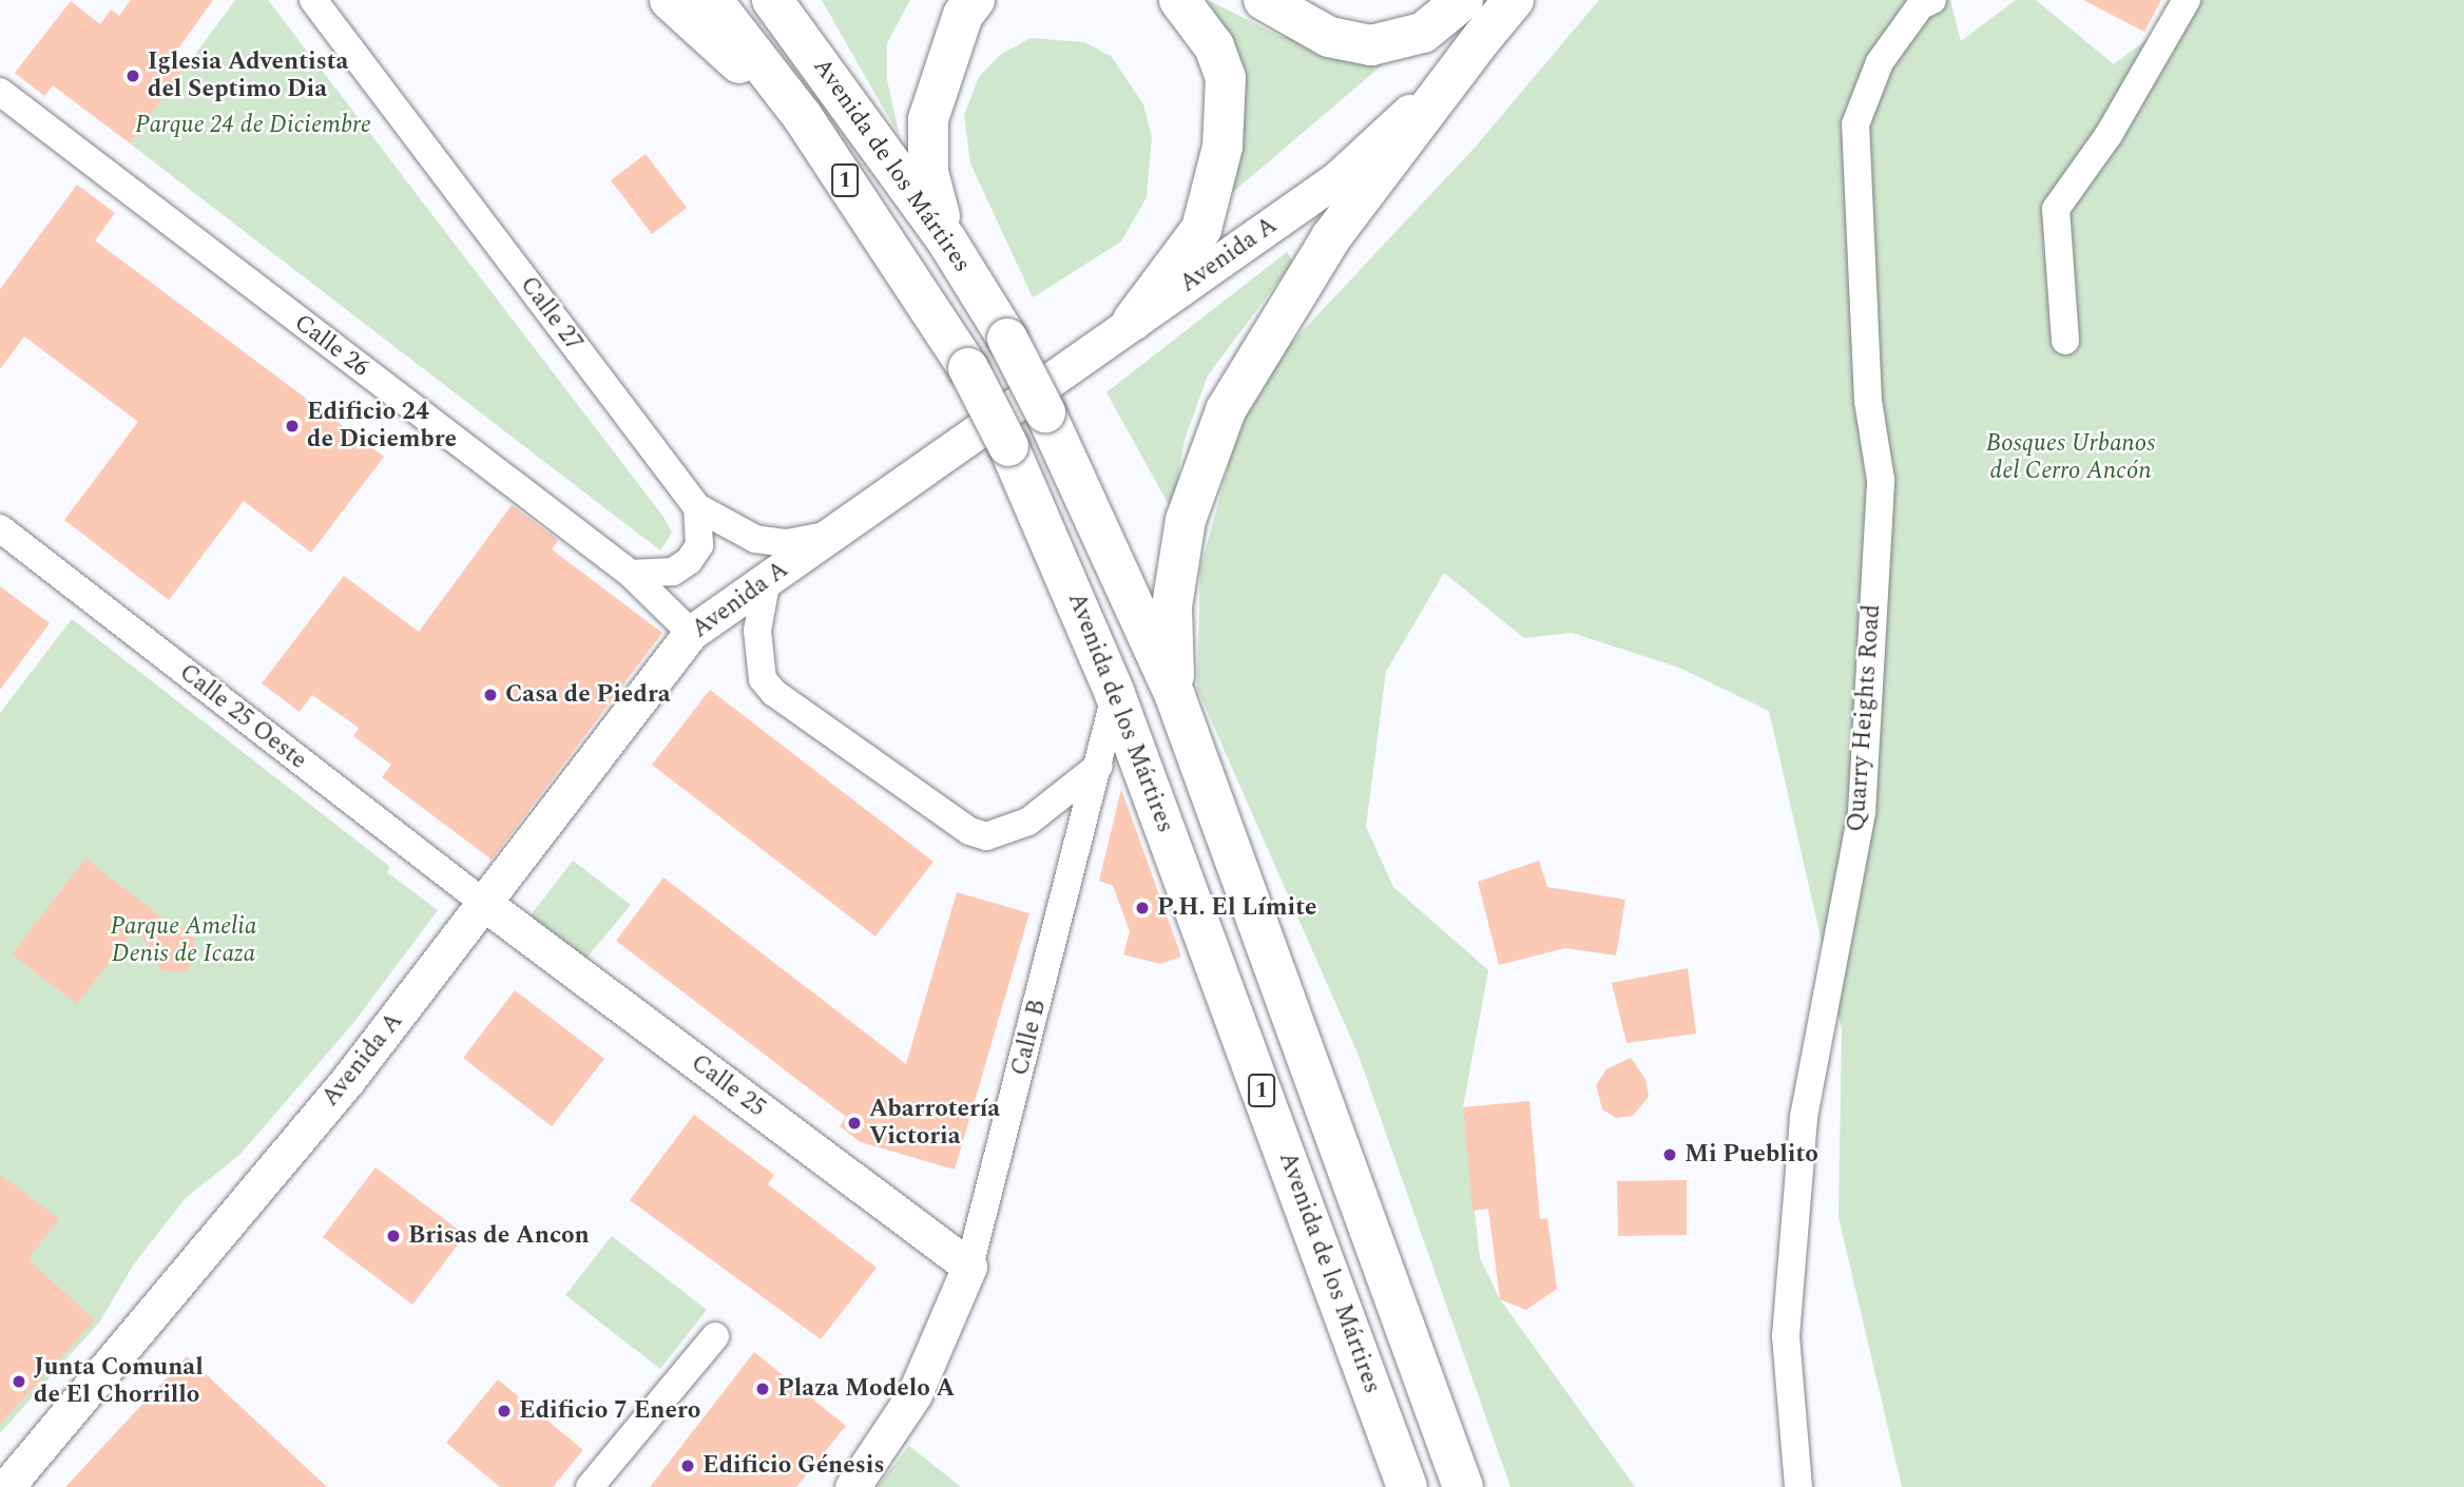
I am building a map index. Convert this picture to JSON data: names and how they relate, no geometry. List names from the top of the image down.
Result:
{
  "streets": {
    "main road": ["Avenida de los Mártires", "1"],
    "street": [
      "Avenida A",
      "Calle 27",
      "Calle 26",
      "Calle 25 Oeste",
      "Quarry Heights Road",
      "Calle B",
      "Calle 25"
    ]
  },
  "crossings": [
    ["Avenida de los Mártires", "Calle B"],
    ["Avenida A", "Calle 27"],
    ["Avenida A", "Calle 26"],
    ["Avenida A", "Calle 25 Oeste"],
    ["Avenida A", "Calle 25"],
    ["Calle 25 Oeste", "Calle 25"],
    ["Calle B", "Calle 25"]
  ],
  "parks": ["Parque 24 de Diciembre", "Bosques Urbanos del Cerro Ancón", "Parque Amelia Denis de Icaza"],
  "places": [
    "Iglesia Adventista del Septimo Dia",
    "Edificio 24 de Diciembre",
    "Casa de Piedra",
    "P.H. El Límite",
    "Abarrotería Victoria",
    "Mi Pueblito",
    "Brisas de Ancon",
    "Junta Comunal de El Chorrillo",
    "Plaza Modelo A",
    "Edificio 7 Enero",
    "Edificio Génesis"
  ]
}
